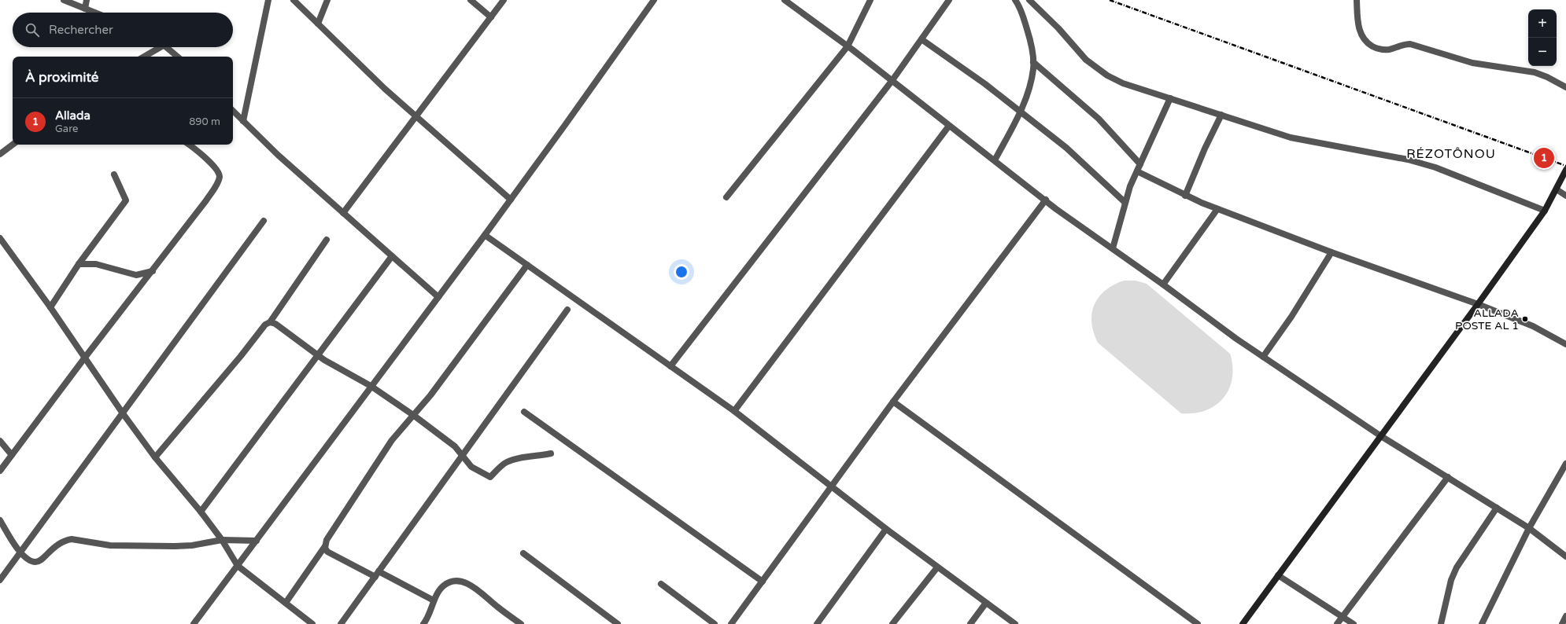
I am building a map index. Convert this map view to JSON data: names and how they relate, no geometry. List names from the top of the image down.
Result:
{
  "districts": ["RÉZOTÔNOU"],
  "places": ["ALLADA POSTE AL 1"],
  "page": {
    "map_buttons": ["+", "−"],
    "search": "Rechercher",
    "heading": "À proximité",
    "list": [
      {
        "mark": "1",
        "name": "Allada",
        "note": "Gare",
        "value": "890 m"
      }
    ],
    "pins": "1"
  }
}
